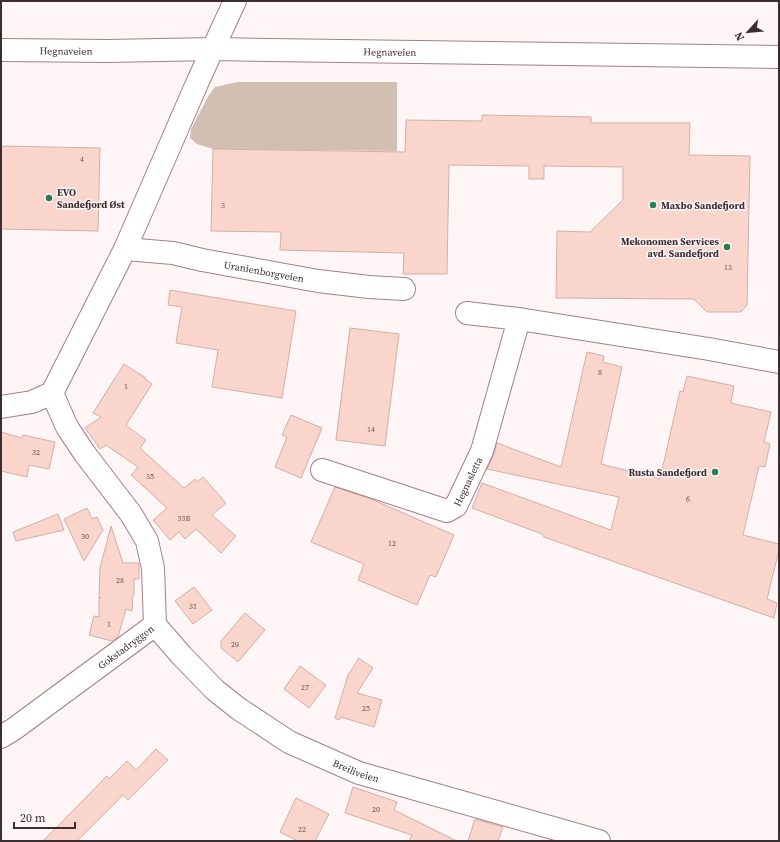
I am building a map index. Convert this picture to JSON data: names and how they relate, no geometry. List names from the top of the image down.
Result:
{
  "streets": {
    "street": [
      "Hegnaveien",
      "Uranienborgveien",
      "Hegnasletta",
      "Gokstadryggen",
      "Breiliveien"
    ]
  },
  "crossings": [
    ["Gokstadryggen", "Breiliveien"]
  ],
  "places": [
    "EVO Sandefjord Øst",
    "Maxbo Sandefjord",
    "Mekonomen Services avd. Sandefjord",
    "Rusta Sandefjord"
  ],
  "house_numbers": [
    "4",
    "3",
    "13",
    "8",
    "1",
    "14",
    "32",
    "35",
    "6",
    "33B",
    "30",
    "12",
    "28",
    "31",
    "1",
    "29",
    "27",
    "25",
    "20",
    "22"
  ],
  "scale_bar": "20 m",
  "north": "bottom left"
}
